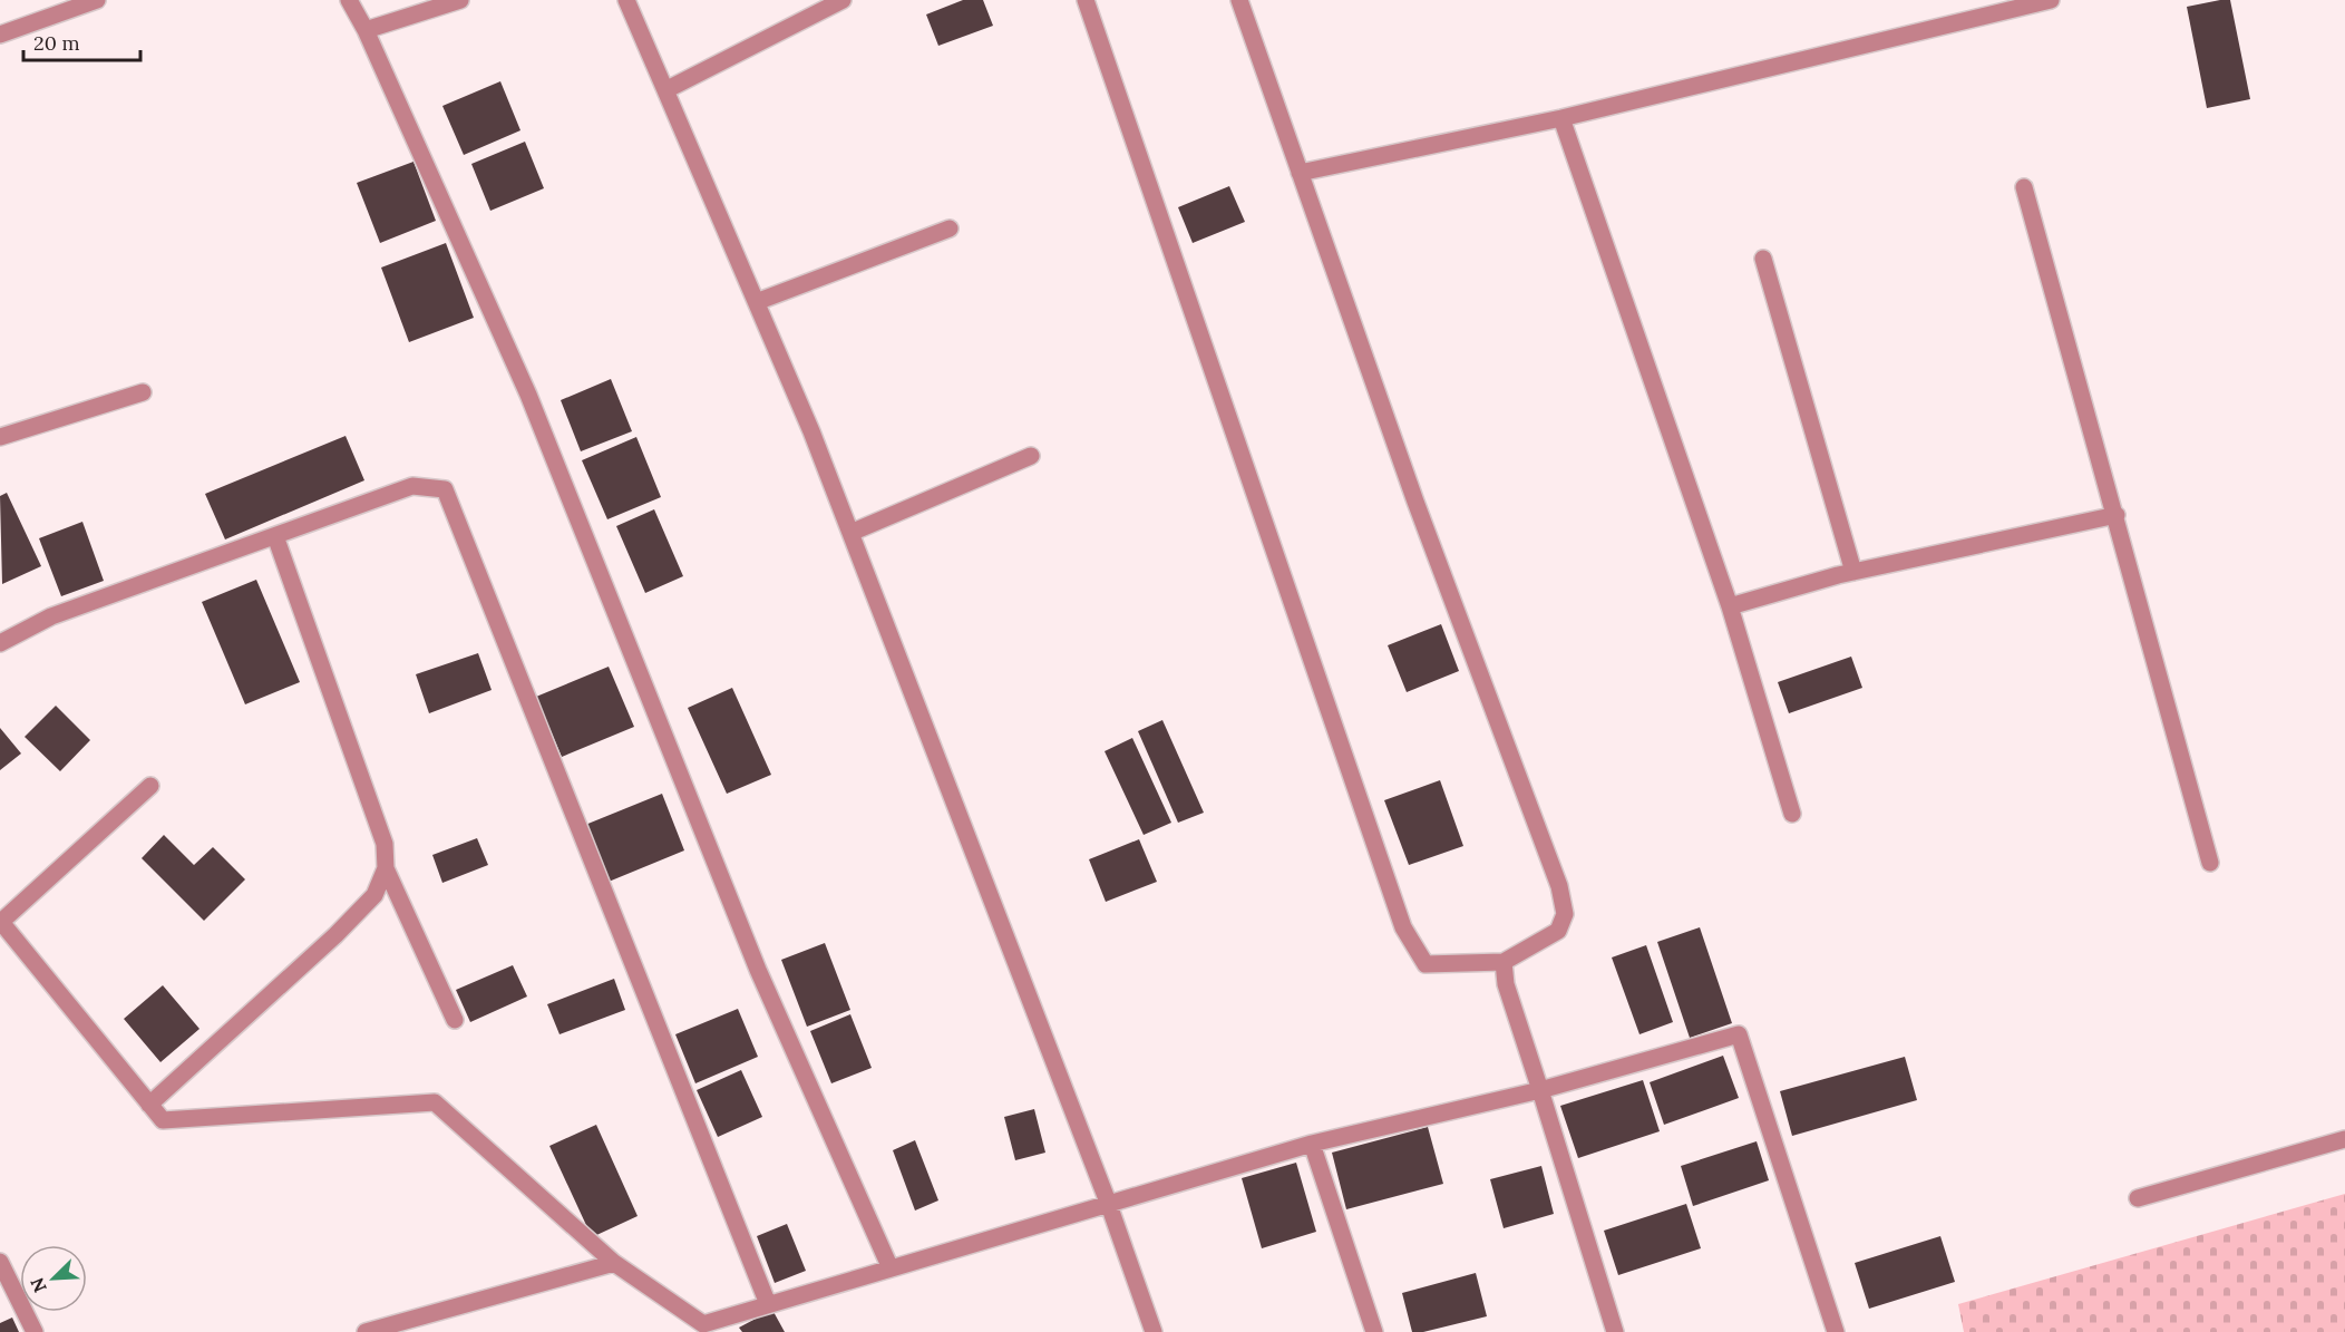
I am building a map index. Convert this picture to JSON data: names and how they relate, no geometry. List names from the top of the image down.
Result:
{
  "scale_bar": "20 m",
  "north": "bottom left"
}
